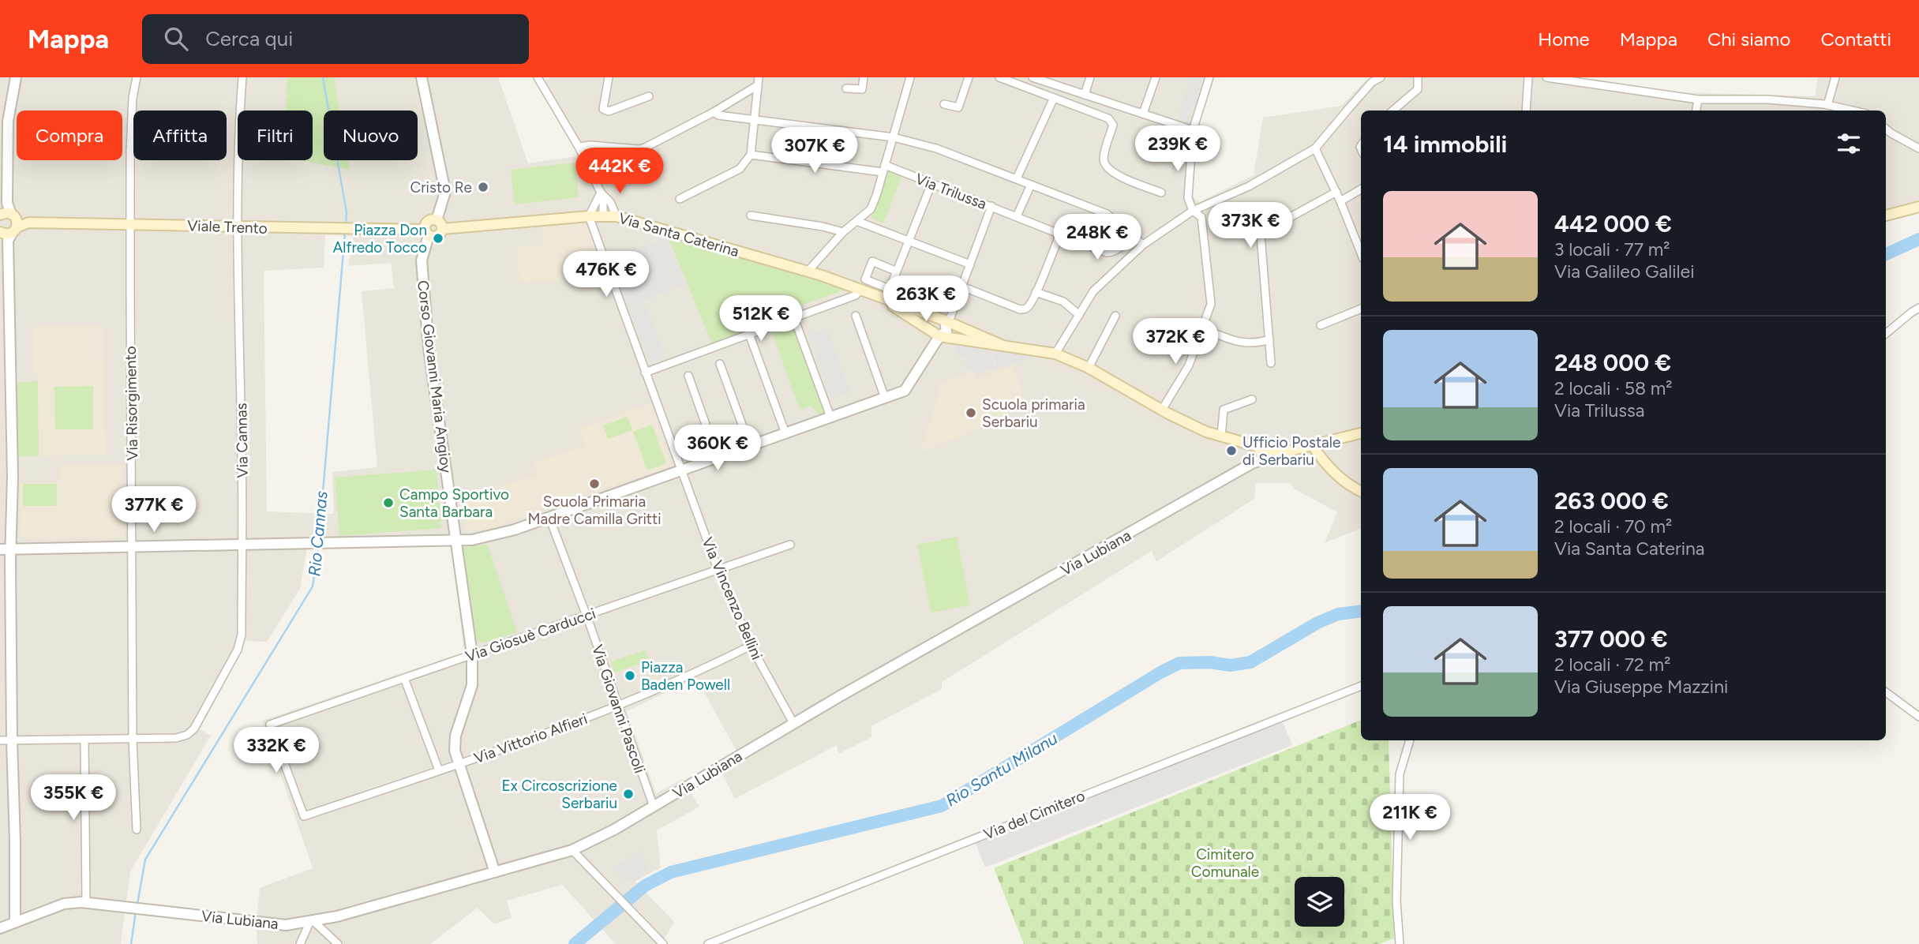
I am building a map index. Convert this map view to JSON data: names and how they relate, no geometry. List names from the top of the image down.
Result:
{
  "streets": {
    "main road": ["Viale Trento", "Via Santa Caterina", "Via Lubiana"],
    "street": [
      "Via Trilussa",
      "Corso Giovanni Maria Angioy",
      "Via Risorgimento",
      "Via Cannas",
      "Via Vincenzo Bellini",
      "Via Giosuè Carducci",
      "Via Giovanni Pascoli",
      "Via Vittorio Alfieri",
      "Via del Cimitero"
    ]
  },
  "crossings": [
    ["Viale Trento", "Via Santa Caterina"],
    ["Viale Trento", "Corso Giovanni Maria Angioy"],
    ["Viale Trento", "Via Risorgimento"],
    ["Viale Trento", "Via Cannas"],
    ["Via Santa Caterina", "Corso Giovanni Maria Angioy"],
    ["Via Santa Caterina", "Via Lubiana"],
    ["Via Santa Caterina", "Via Vincenzo Bellini"],
    ["Corso Giovanni Maria Angioy", "Via Lubiana"],
    ["Corso Giovanni Maria Angioy", "Via Giosuè Carducci"],
    ["Corso Giovanni Maria Angioy", "Via Vittorio Alfieri"],
    ["Via Risorgimento", "Via Cannas"],
    ["Via Lubiana", "Via Vincenzo Bellini"],
    ["Via Lubiana", "Via Giovanni Pascoli"],
    ["Via Vincenzo Bellini", "Via Giosuè Carducci"],
    ["Via Vincenzo Bellini", "Via Vittorio Alfieri"],
    ["Via Giosuè Carducci", "Via Giovanni Pascoli"],
    ["Via Giosuè Carducci", "Via Vittorio Alfieri"],
    ["Via Giovanni Pascoli", "Via Vittorio Alfieri"]
  ],
  "water": ["Rio Cannas", "Rio Santu Milanu"],
  "parks": ["Cimitero Comunale"],
  "places": [
    "Cristo Re",
    "Piazza Don Alfredo Tocco",
    "Scuola primaria Serbariu",
    "Ufficio Postale di Serbariu",
    "Scuola Primaria Madre Camilla Gritti",
    "Campo Sportivo Santa Barbara",
    "Piazza Baden Powell",
    "Ex Circoscrizione Serbariu"
  ],
  "page": {
    "header": "Mappa",
    "search": "Cerca qui",
    "nav": [
      "Home",
      "Mappa",
      "Chi siamo",
      "Contatti"
    ],
    "chip": [
      "Compra",
      "Affitta",
      "Filtri",
      "Nuovo"
    ],
    "heading": "14 immobili",
    "price": [
      "239K €",
      "307K €",
      "442K €",
      "373K €",
      "248K €",
      "476K €",
      "263K €",
      "512K €",
      "372K €",
      "360K €",
      "377K €",
      "332K €",
      "355K €",
      "211K €"
    ],
    "list": [
      {
        "name": "442 000 €",
        "note": "3 locali · 77 m² · Via Galileo Galilei"
      },
      {
        "name": "248 000 €",
        "note": "2 locali · 58 m² · Via Trilussa"
      },
      {
        "name": "263 000 €",
        "note": "2 locali · 70 m² · Via Santa Caterina"
      },
      {
        "name": "377 000 €",
        "note": "2 locali · 72 m² · Via Giuseppe Mazzini"
      }
    ]
  }
}
